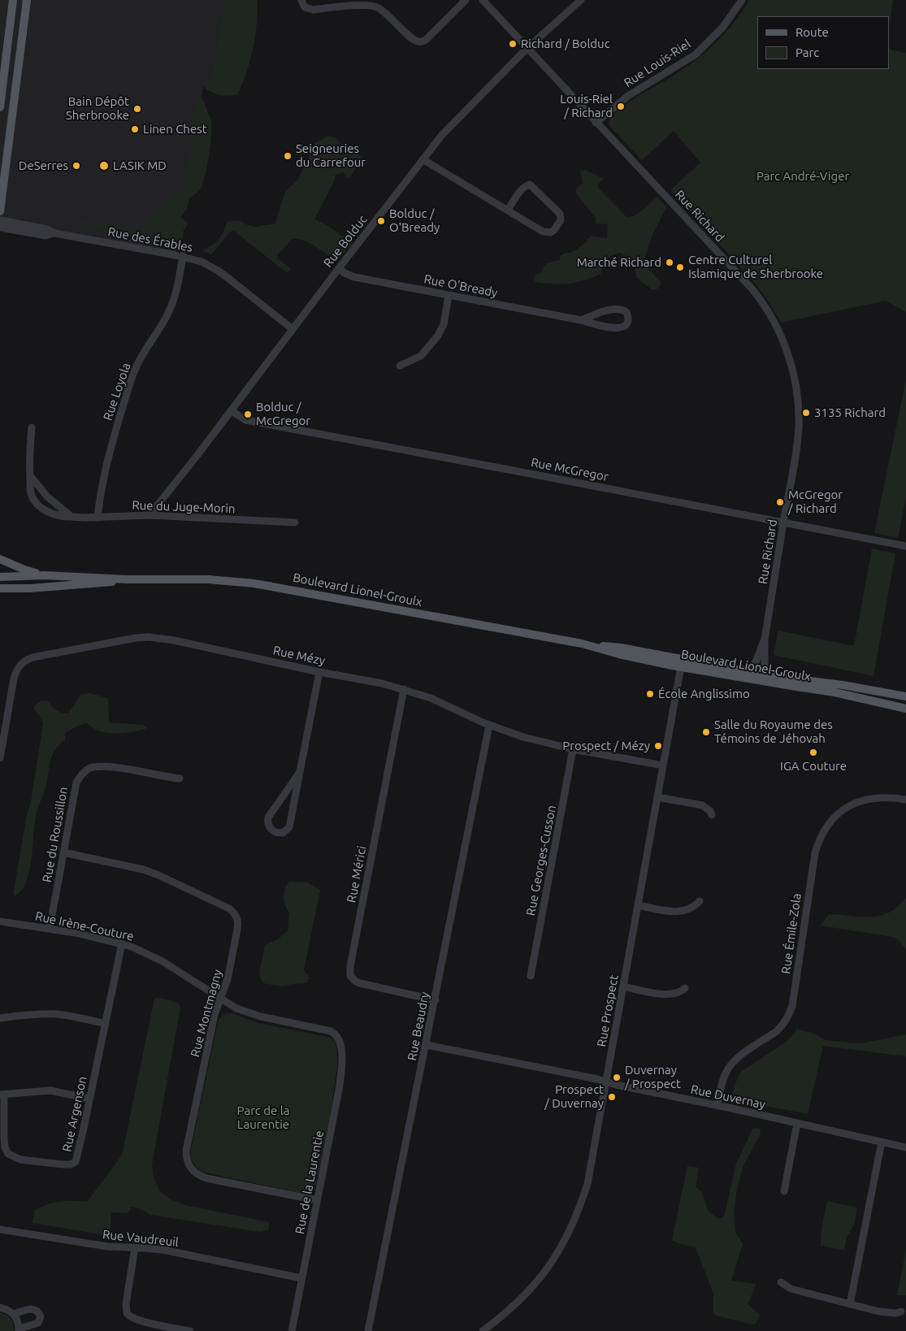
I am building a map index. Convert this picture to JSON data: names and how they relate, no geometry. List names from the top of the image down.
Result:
{
  "streets": {
    "main road": ["Boulevard Lionel-Groulx"],
    "street": [
      "Rue Louis-Riel",
      "Rue Richard",
      "Rue des Érables",
      "Rue Bolduc",
      "Rue O'Bready",
      "Rue Loyola",
      "Rue McGregor",
      "Rue du Juge-Morin",
      "Rue Mézy",
      "Rue du Roussillon",
      "Rue Georges-Cusson",
      "Rue Mérici",
      "Rue Irène-Couture",
      "Rue Émile-Zola",
      "Rue Prospect",
      "Rue Montmagny",
      "Rue Beaudry",
      "Rue Duvernay",
      "Rue Argenson",
      "Rue de la Laurentie",
      "Rue Vaudreuil"
    ]
  },
  "crossings": [
    ["Rue Louis-Riel", "Rue Richard"],
    ["Rue Richard", "Rue Bolduc"],
    ["Rue Richard", "Rue McGregor"],
    ["Rue Richard", "Boulevard Lionel-Groulx"],
    ["Rue des Érables", "Rue Bolduc"],
    ["Rue des Érables", "Rue Loyola"],
    ["Rue Bolduc", "Rue O'Bready"],
    ["Rue Bolduc", "Rue McGregor"],
    ["Rue Bolduc", "Rue du Juge-Morin"],
    ["Rue Loyola", "Rue du Juge-Morin"],
    ["Boulevard Lionel-Groulx", "Rue Prospect"],
    ["Rue Mézy", "Rue Georges-Cusson"],
    ["Rue Mézy", "Rue Mérici"],
    ["Rue Mézy", "Rue Prospect"],
    ["Rue Mézy", "Rue Beaudry"],
    ["Rue du Roussillon", "Rue Irène-Couture"],
    ["Rue du Roussillon", "Rue Montmagny"],
    ["Rue Mérici", "Rue Beaudry"],
    ["Rue Irène-Couture", "Rue Montmagny"],
    ["Rue Irène-Couture", "Rue Argenson"],
    ["Rue Irène-Couture", "Rue de la Laurentie"],
    ["Rue Émile-Zola", "Rue Duvernay"],
    ["Rue Prospect", "Rue Duvernay"],
    ["Rue Montmagny", "Rue de la Laurentie"],
    ["Rue Beaudry", "Rue Duvernay"],
    ["Rue de la Laurentie", "Rue Vaudreuil"]
  ],
  "parks": ["Parc André-Viger", "Parc de la Laurentie"],
  "places": [
    "Richard / Bolduc",
    "Louis-Riel / Richard",
    "Bain Dépôt Sherbrooke",
    "Linen Chest",
    "Seigneuries du Carrefour",
    "DeSerres",
    "LASIK MD",
    "Bolduc / O'Bready",
    "Marché Richard",
    "Centre Culturel Islamique de Sherbrooke",
    "3135 Richard",
    "Bolduc / McGregor",
    "McGregor / Richard",
    "École Anglissimo",
    "Salle du Royaume des Témoins de Jéhovah",
    "Prospect / Mézy",
    "IGA Couture",
    "Duvernay / Prospect",
    "Prospect / Duvernay"
  ],
  "legend": ["Route", "Parc"]
}
